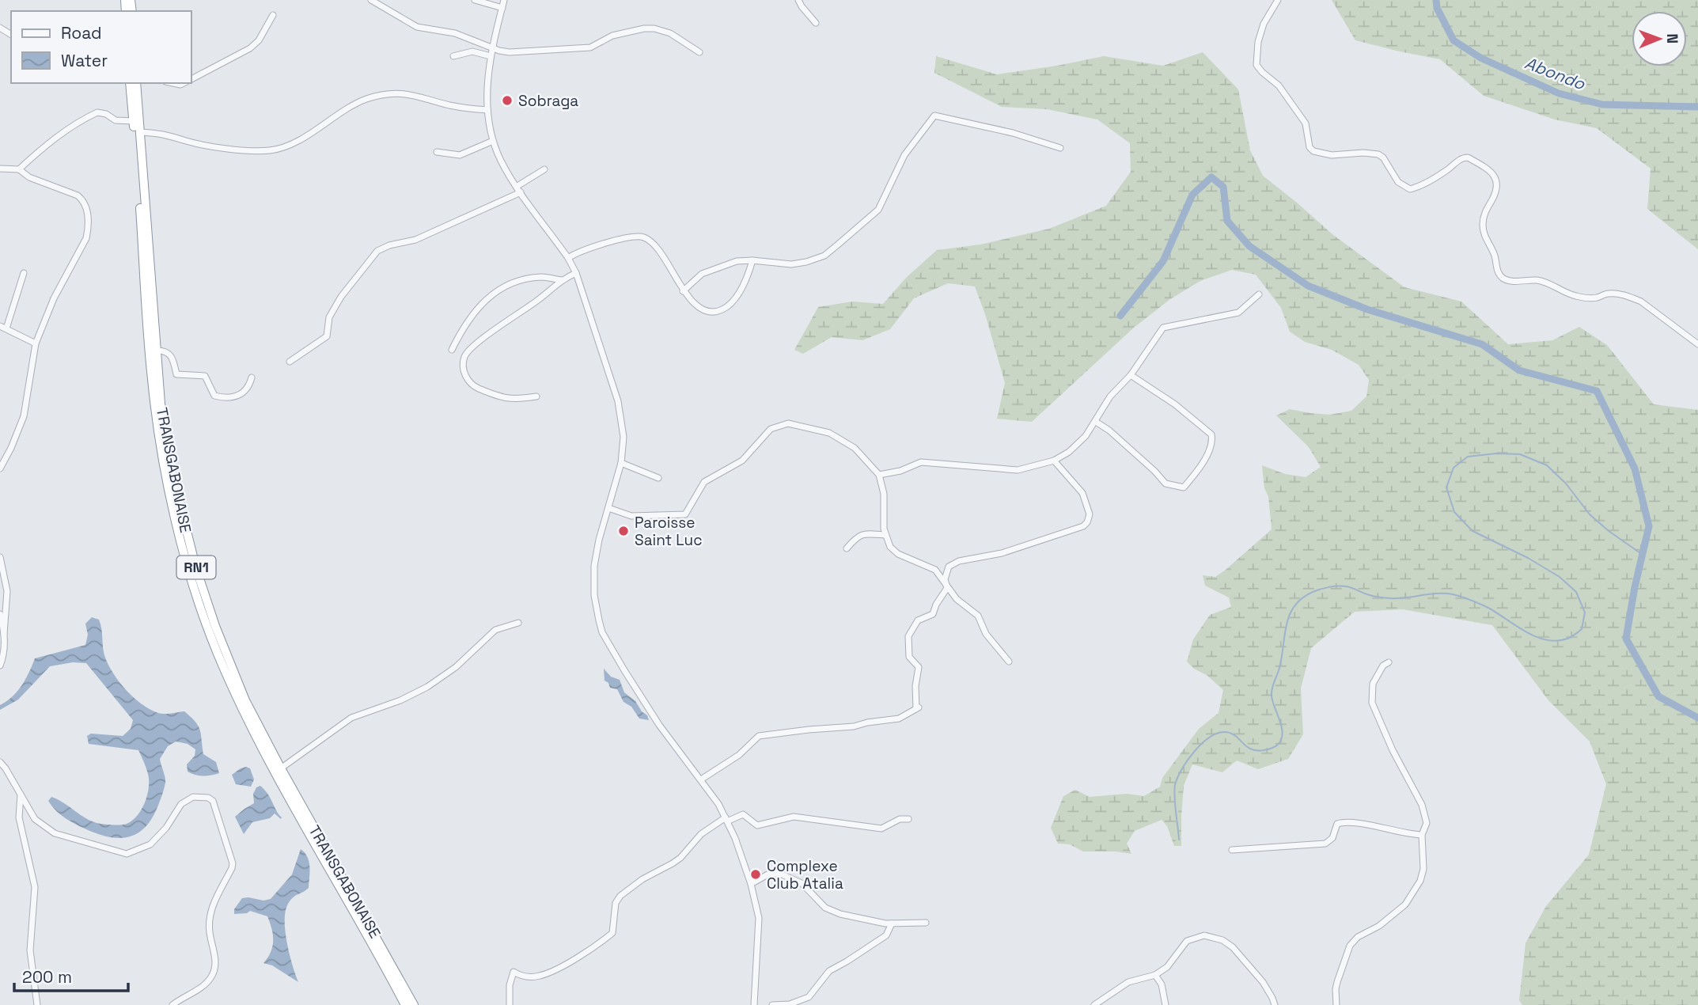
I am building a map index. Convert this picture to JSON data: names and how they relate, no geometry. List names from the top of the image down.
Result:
{
  "streets": {
    "highway": ["TRANSGABONAISE", "RN1"]
  },
  "water": ["Abondo"],
  "places": ["Sobraga", "Paroisse Saint Luc", "Complexe Club Atalia"],
  "legend": ["Road", "Water"],
  "scale_bar": "200 m",
  "north": "right"
}
